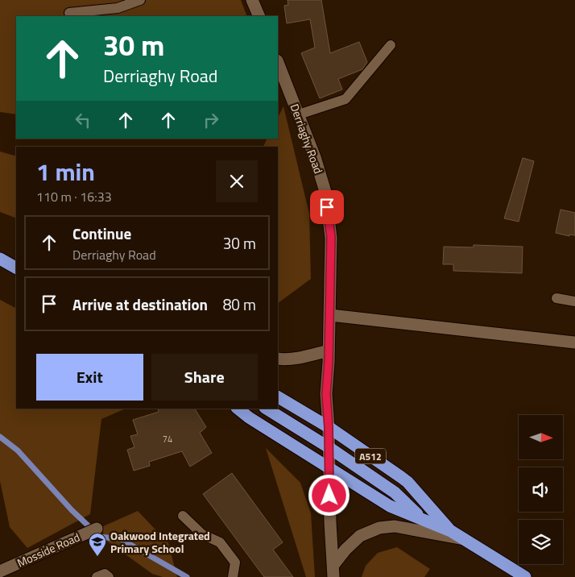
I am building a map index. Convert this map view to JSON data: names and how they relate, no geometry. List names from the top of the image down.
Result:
{
  "streets": {
    "highway": ["A512"],
    "street": ["Derriaghy Road", "Mosside Road"]
  },
  "crossings": [
    ["Derriaghy Road", "A512"]
  ],
  "places": {
    "school or university": ["Oakwood Integrated Primary School"]
  },
  "house_numbers": ["74"],
  "north": "right",
  "page": {
    "turn": ["30 m", "Derriaghy Road"],
    "heading": ["1 min", "110 m · 16:33"],
    "list": [
      {
        "name": "Continue",
        "note": "Derriaghy Road",
        "value": "30 m"
      },
      {
        "name": "Arrive at destination",
        "value": "80 m"
      }
    ],
    "buttons": ["Exit", "Share"]
  }
}
